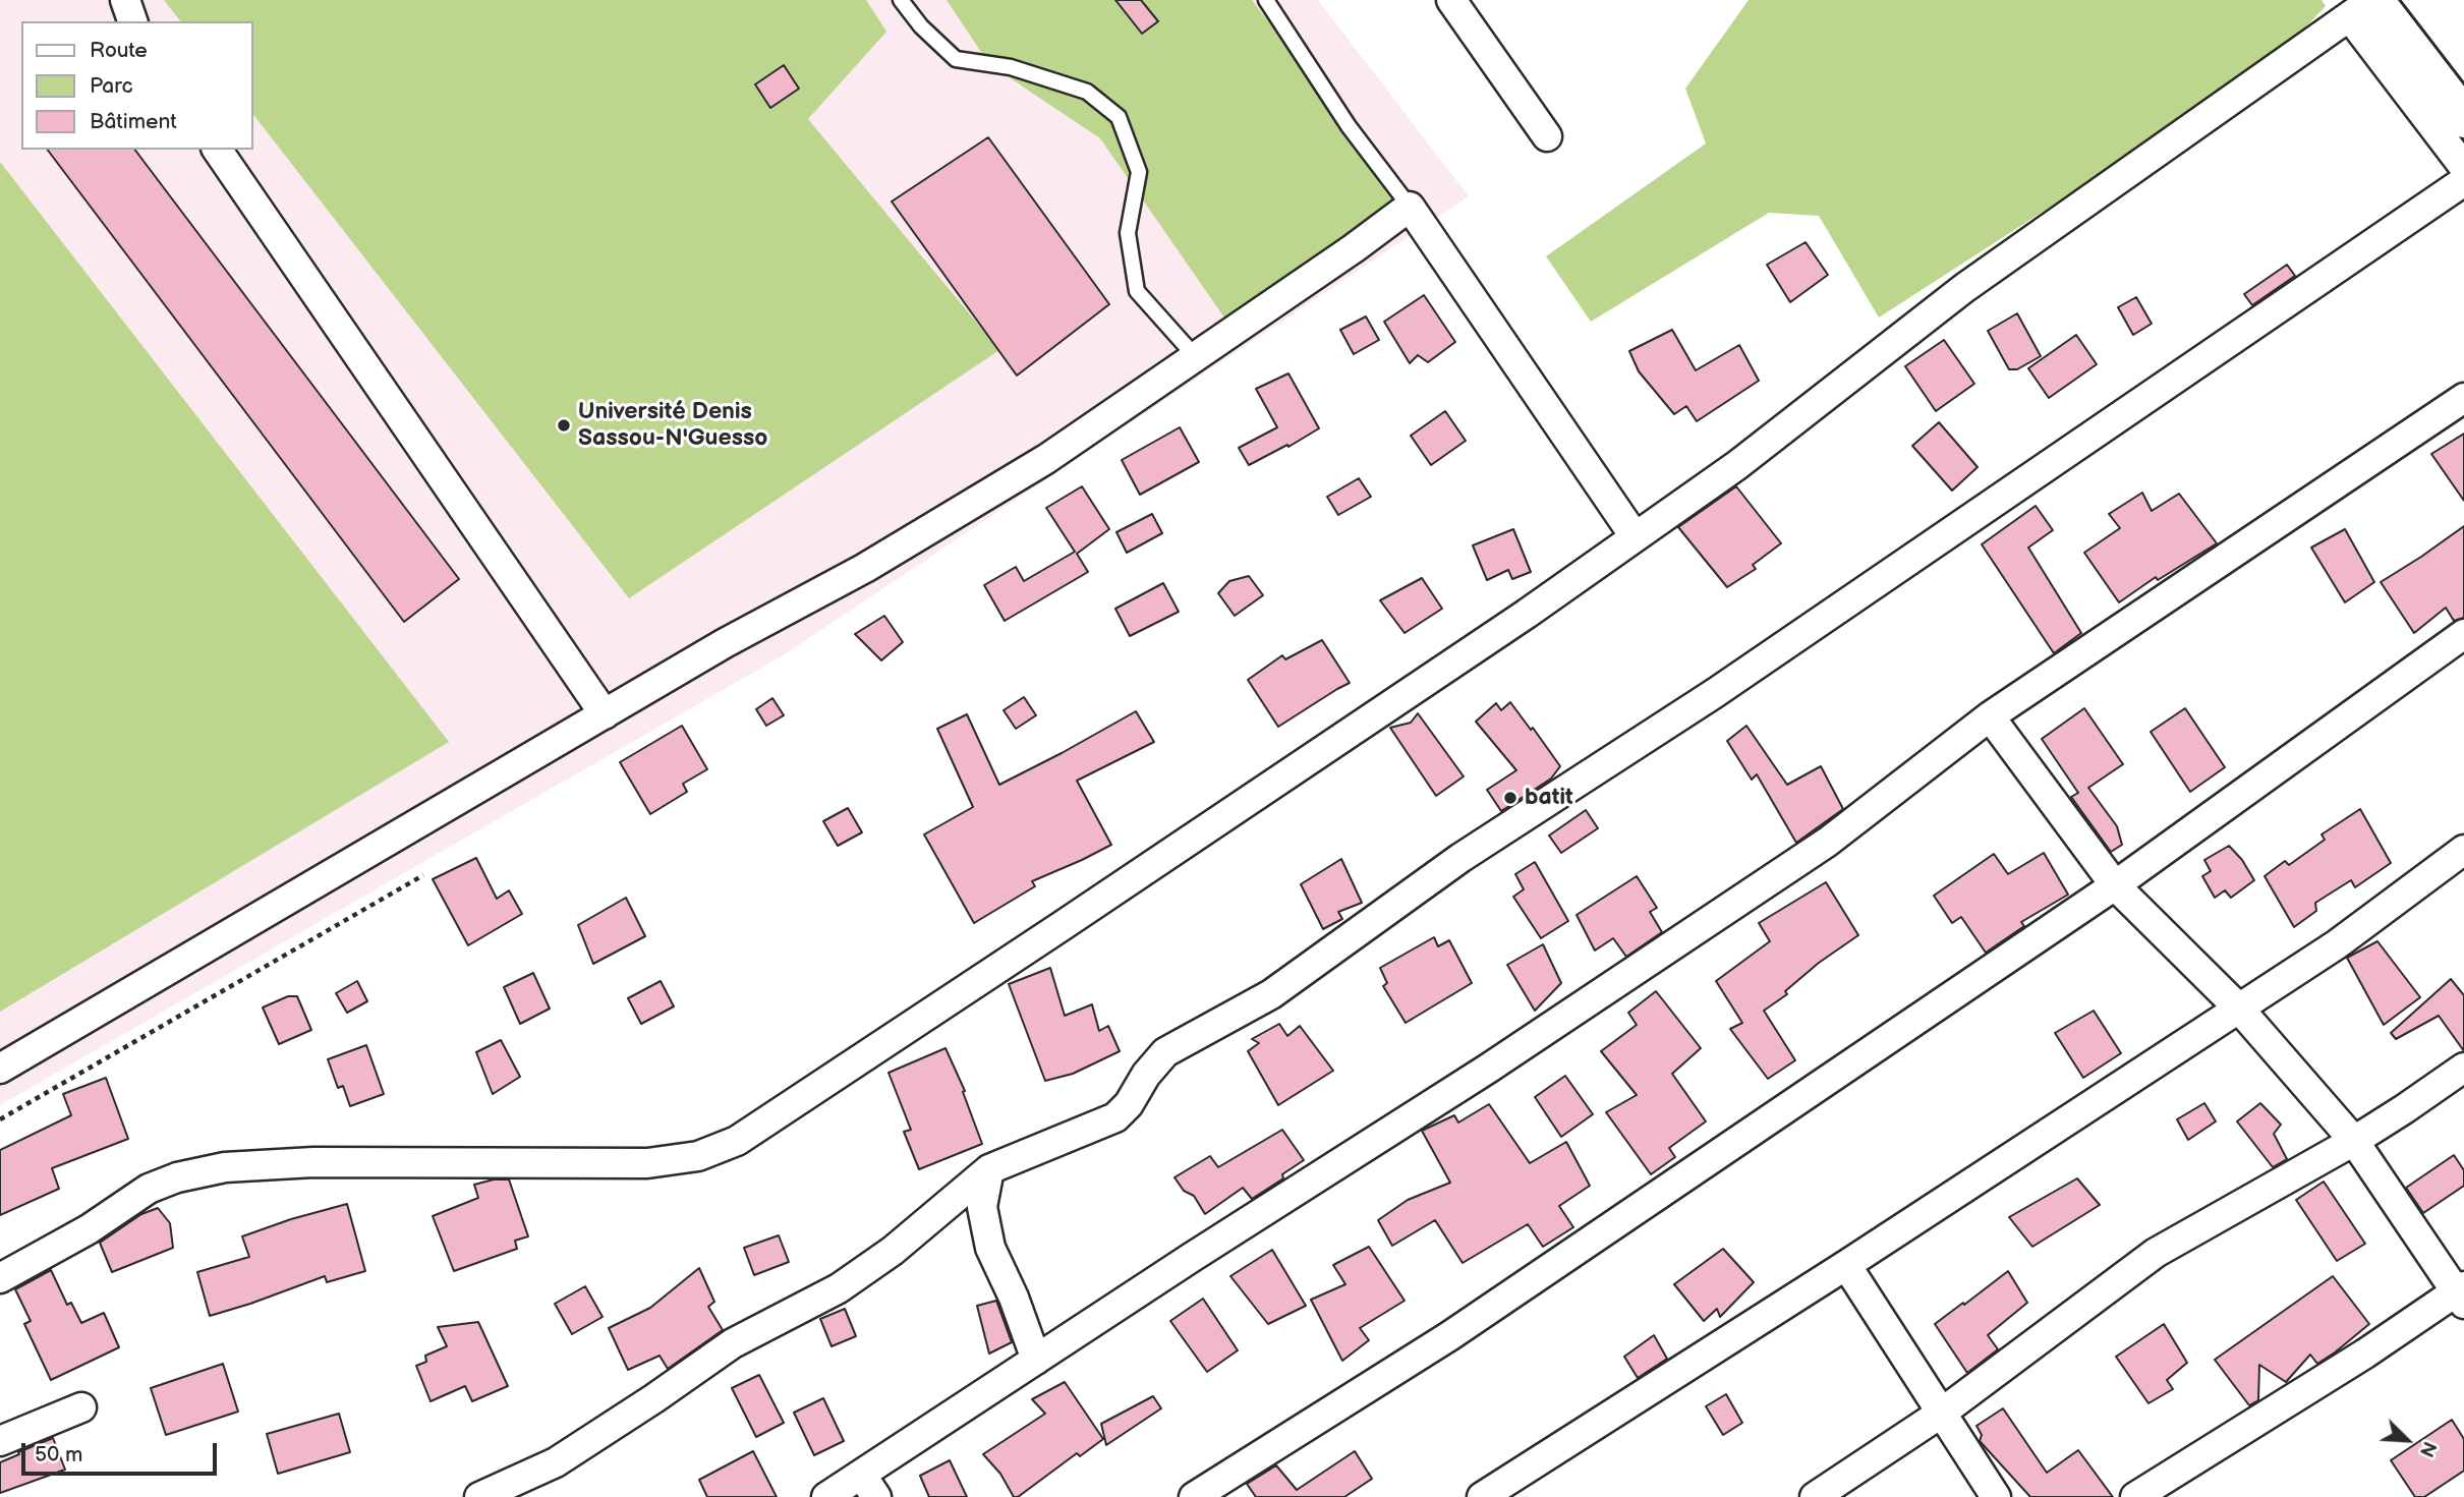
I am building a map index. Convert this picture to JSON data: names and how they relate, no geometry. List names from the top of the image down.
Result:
{
  "places": ["Université Denis Sassou-N'Guesso", "batit"],
  "legend": ["Route", "Parc", "Bâtiment"],
  "scale_bar": "50 m",
  "north": "bottom right"
}
